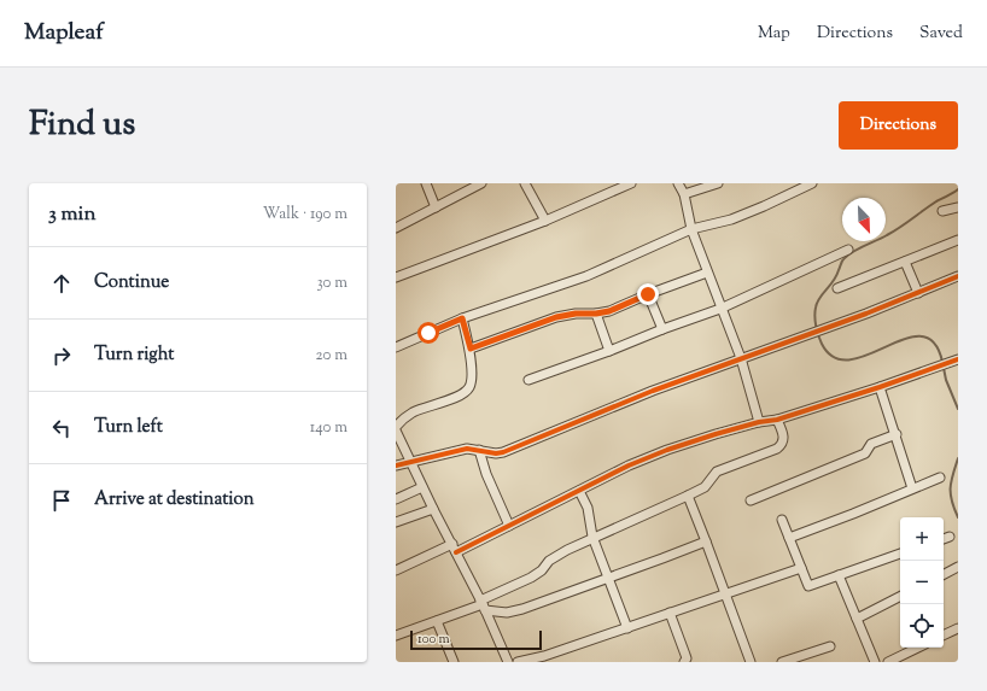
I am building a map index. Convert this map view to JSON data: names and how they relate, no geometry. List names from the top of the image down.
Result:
{
  "scale_bar": "100 m",
  "north": "bottom right",
  "page": {
    "header": "Mapleaf",
    "nav": ["Map", "Directions", "Saved"],
    "title": "Find us",
    "buttons": "Directions",
    "heading": ["3 min", "Walk · 190 m"],
    "list": [
      ["Continue", "30 m"],
      ["Turn right", "20 m"],
      ["Turn left", "140 m"],
      "Arrive at destination"
    ],
    "map_buttons": ["+", "−"],
    "scale": "100 m"
  }
}
